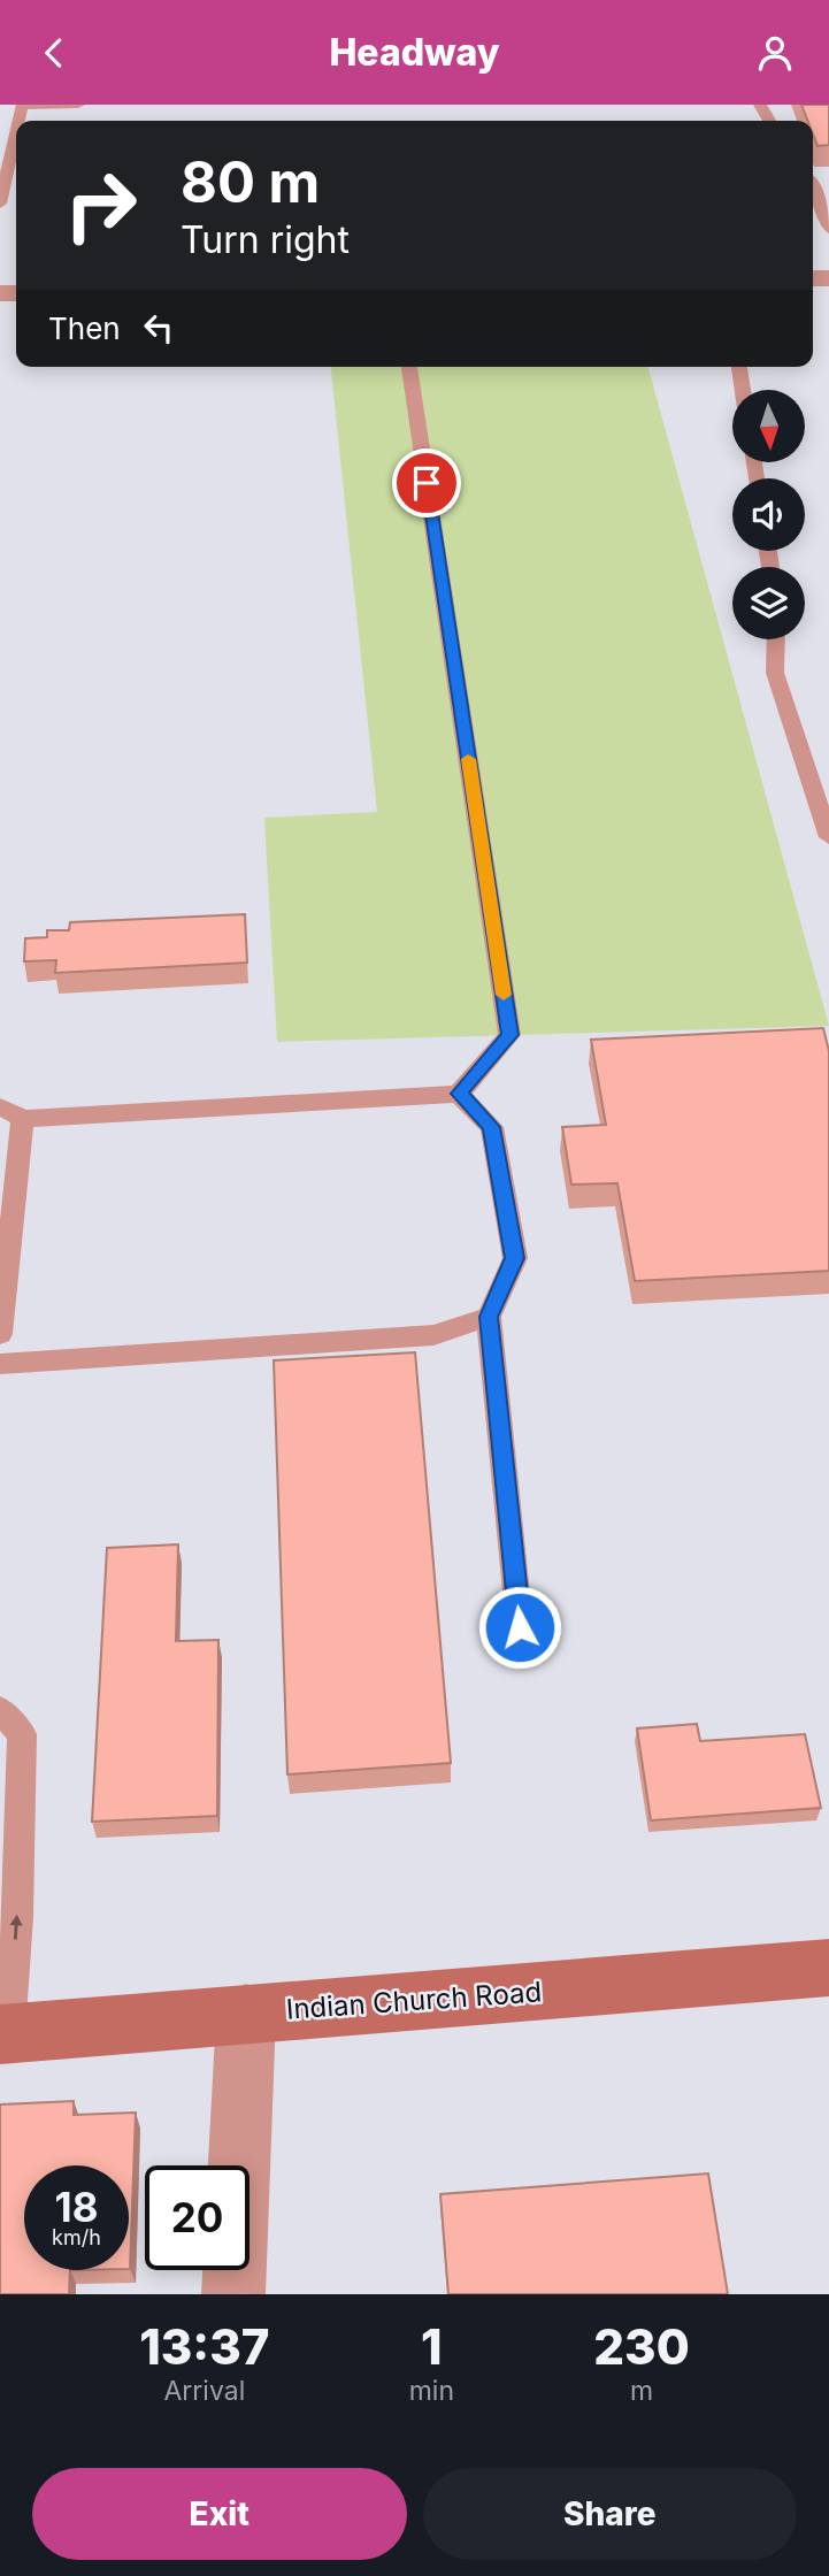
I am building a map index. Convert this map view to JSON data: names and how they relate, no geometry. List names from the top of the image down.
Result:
{
  "streets": {
    "street": ["Indian Church Road"]
  },
  "north": "bottom",
  "page": {
    "header": "Headway",
    "turn": ["80 m", "Turn right"],
    "then": "Then",
    "speed": "18 km/h",
    "limit": "20",
    "eta": [
      "13:37",
      "Arrival",
      "1",
      "min",
      "230",
      "m"
    ],
    "buttons": ["Exit", "Share"]
  }
}
